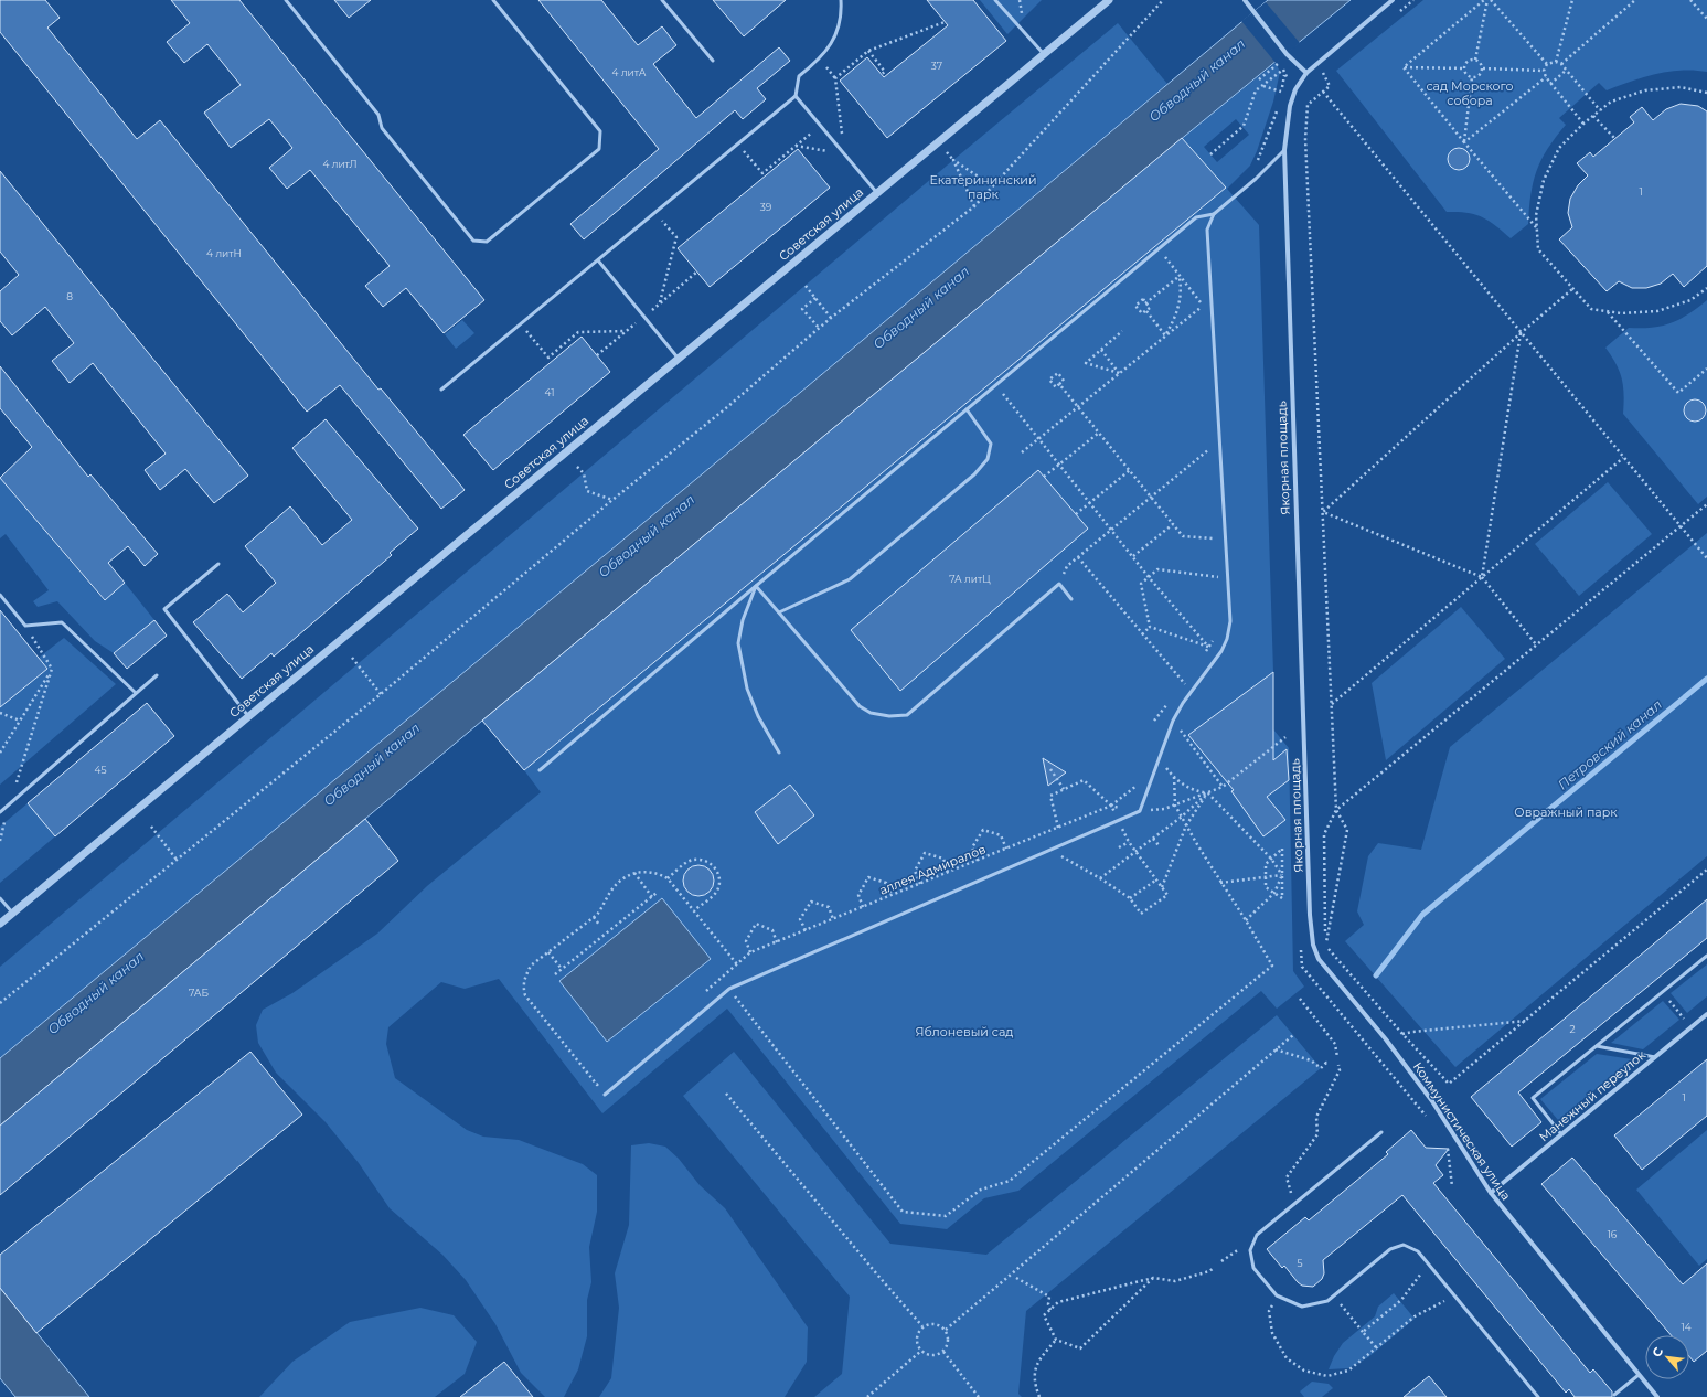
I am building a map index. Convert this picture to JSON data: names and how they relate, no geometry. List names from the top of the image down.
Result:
{
  "streets": {
    "street": [
      "Советская улица",
      "Якорная площадь",
      "Манежный переулок",
      "Коммунистическая улица"
    ],
    "path": ["аллея Адмиралов"]
  },
  "crossings": [
    ["Якорная площадь", "Коммунистическая улица"],
    ["Манежный переулок", "Коммунистическая улица"]
  ],
  "water": ["Обводный канал", "Петровский канал"],
  "parks": [
    "сад Морского собора",
    "Екатерининский парк",
    "Овражный парк",
    "Яблоневый сад"
  ],
  "house_numbers": [
    "37",
    "4 литА",
    "4 литЛ",
    "1",
    "39",
    "4 литН",
    "8",
    "41",
    "7А литЦ",
    "45",
    "7АБ",
    "2",
    "1",
    "16",
    "5",
    "14"
  ],
  "north": "top left"
}
